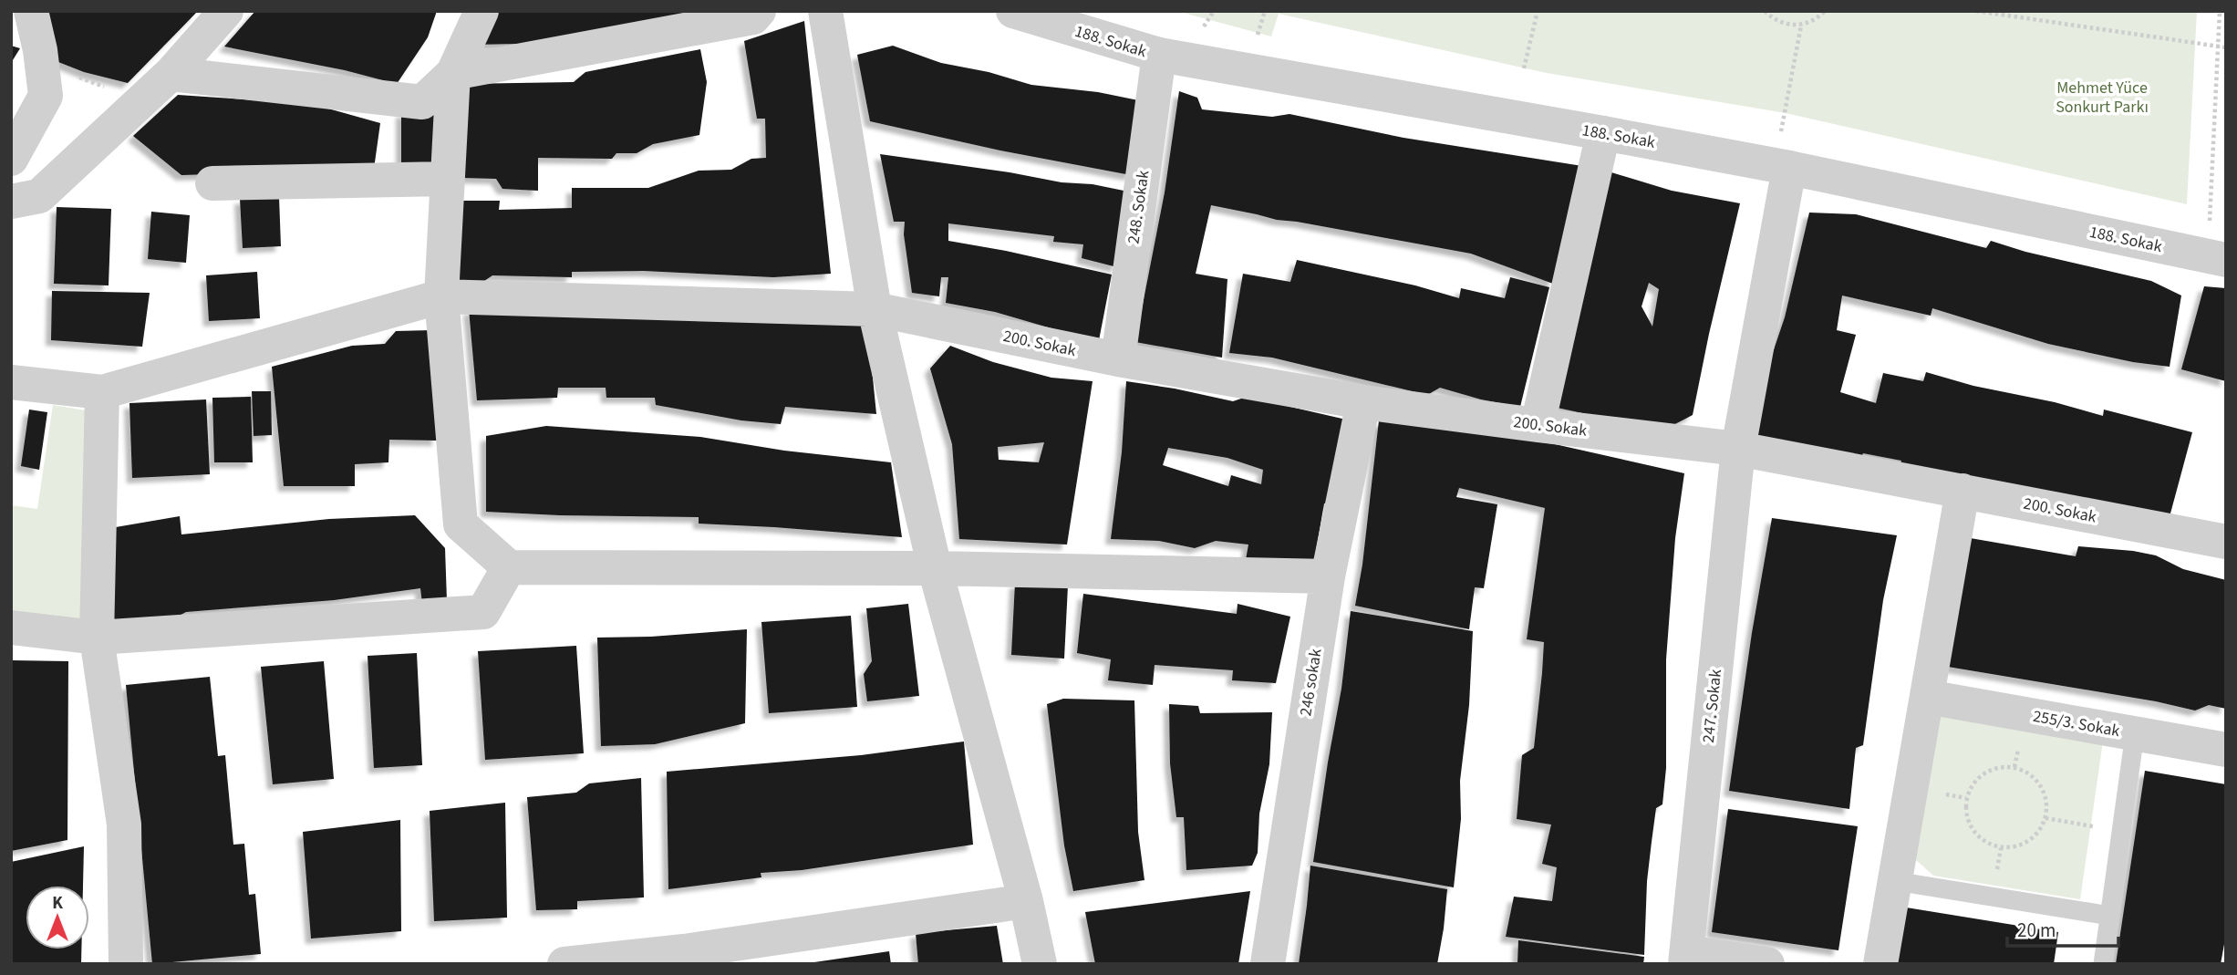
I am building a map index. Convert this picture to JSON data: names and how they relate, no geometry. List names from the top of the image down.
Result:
{
  "streets": {
    "street": [
      "188. Sokak",
      "248. Sokak",
      "200. Sokak",
      "246 sokak",
      "247. Sokak",
      "255/3. Sokak"
    ]
  },
  "crossings": [
    ["188. Sokak", "248. Sokak"],
    ["188. Sokak", "247. Sokak"],
    ["248. Sokak", "200. Sokak"],
    ["200. Sokak", "246 sokak"],
    ["200. Sokak", "247. Sokak"]
  ],
  "parks": ["Mehmet Yüce Sonkurt Parkı"],
  "scale_bar": "20 m",
  "north": "top"
}
